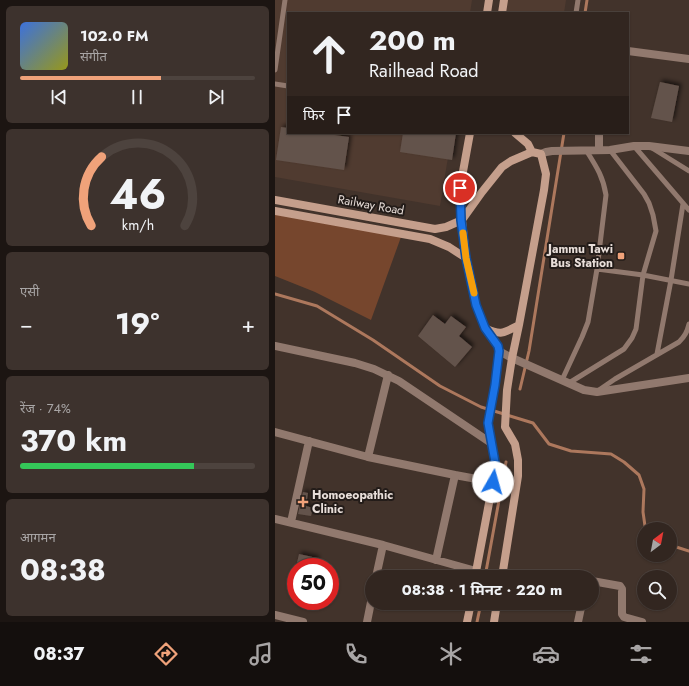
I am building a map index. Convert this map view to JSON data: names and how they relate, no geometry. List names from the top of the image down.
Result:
{
  "streets": {
    "main road": ["Railway Road"]
  },
  "places": {
    "transit": ["Jammu Tawi Bus Station"],
    "health": ["Homoeopathic Clinic"]
  },
  "north": "top right",
  "page": {
    "turn": ["200 m", "Railhead Road"],
    "song": ["102.0 FM", "संगीत"],
    "then": "फिर",
    "tile": [
      "एसी",
      ["रेंज · 74%", "370 km"],
      ["आगमन", "08:38"]
    ],
    "heat": ["−", "19°", "+"],
    "limit": "50",
    "trip": "08:38 · 1 मिनट · 220 m",
    "tabs": "08:37",
    "gauge": ["46", "km/h"]
  }
}
